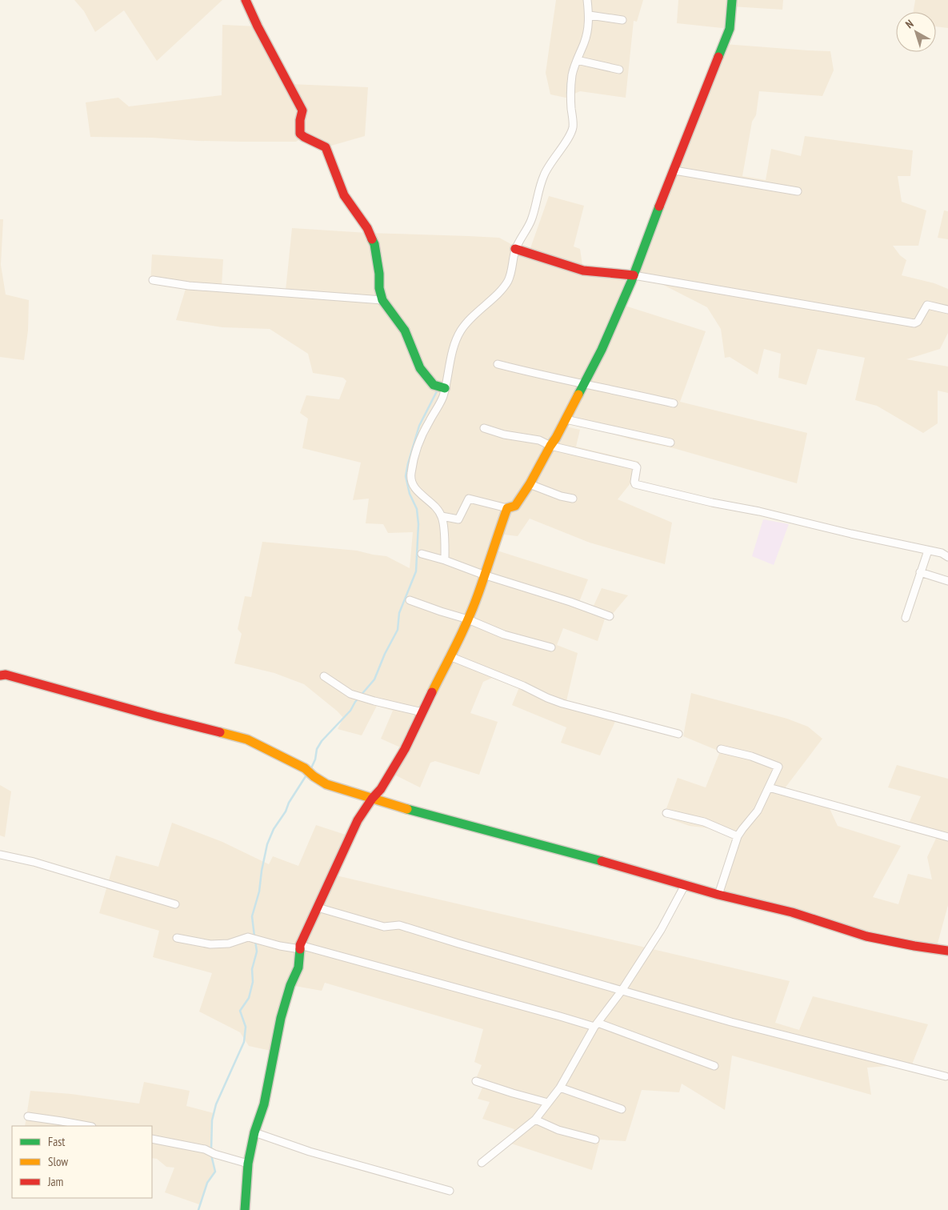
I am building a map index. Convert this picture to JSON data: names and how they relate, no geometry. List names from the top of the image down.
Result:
{
  "legend": ["Fast", "Slow", "Jam"],
  "north": "top left"
}
